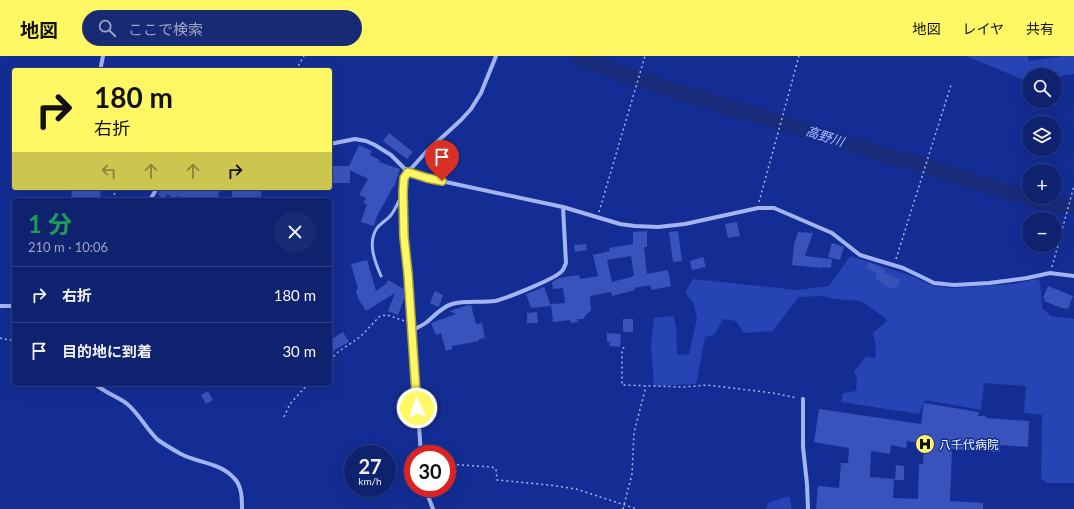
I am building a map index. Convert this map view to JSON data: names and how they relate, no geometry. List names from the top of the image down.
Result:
{
  "water": ["高野川"],
  "places": {
    "hospital": ["八千代病院"]
  },
  "page": {
    "header": "地図",
    "search": "ここで検索",
    "nav": ["地図", "レイヤ", "共有"],
    "map_buttons": ["+", "−"],
    "turn": ["180 m", "右折"],
    "heading": ["1 分", "210 m · 10:06"],
    "list": [
      {
        "name": "右折",
        "value": "180 m"
      },
      {
        "name": "目的地に到着",
        "value": "30 m"
      }
    ],
    "speed": "27 km/h",
    "limit": "30"
  }
}
